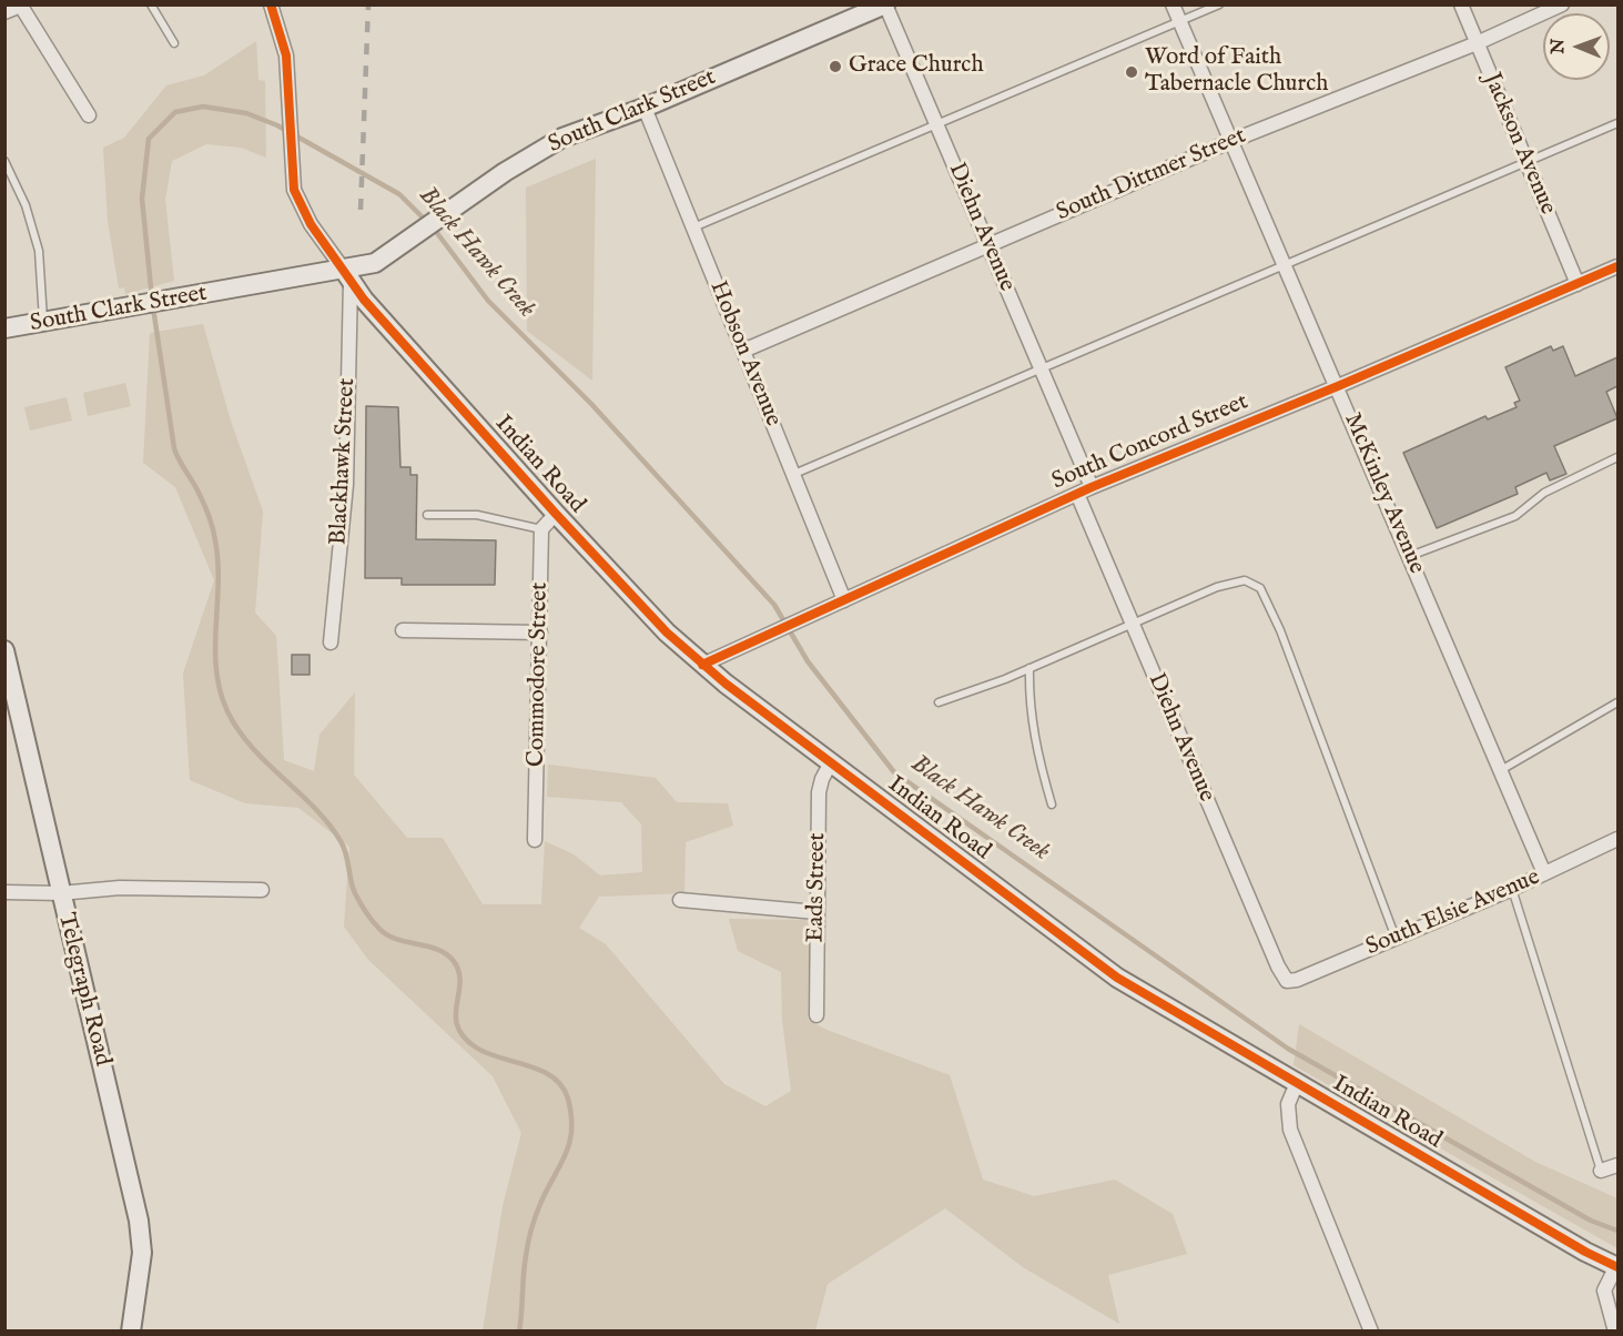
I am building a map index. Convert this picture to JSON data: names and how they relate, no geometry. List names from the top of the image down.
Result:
{
  "streets": {
    "street": [
      "South Clark Street",
      "Jackson Avenue",
      "South Dittmer Street",
      "Diehn Avenue",
      "Hobson Avenue",
      "South Concord Street",
      "Blackhawk Street",
      "Indian Road",
      "McKinley Avenue",
      "Commodore Street",
      "Eads Street",
      "South Elsie Avenue",
      "Telegraph Road"
    ]
  },
  "crossings": [
    ["South Clark Street", "Diehn Avenue"],
    ["South Clark Street", "Hobson Avenue"],
    ["South Clark Street", "Blackhawk Street"],
    ["South Clark Street", "Indian Road"],
    ["Jackson Avenue", "South Dittmer Street"],
    ["Jackson Avenue", "South Concord Street"],
    ["South Dittmer Street", "Diehn Avenue"],
    ["South Dittmer Street", "Hobson Avenue"],
    ["South Dittmer Street", "McKinley Avenue"],
    ["Diehn Avenue", "South Concord Street"],
    ["Diehn Avenue", "South Elsie Avenue"],
    ["Hobson Avenue", "South Concord Street"],
    ["South Concord Street", "Indian Road"],
    ["South Concord Street", "McKinley Avenue"],
    ["Blackhawk Street", "Indian Road"],
    ["Indian Road", "Eads Street"],
    ["McKinley Avenue", "South Elsie Avenue"]
  ],
  "water": ["Black Hawk Creek"],
  "places": ["Grace Church", "Word of Faith Tabernacle Church"],
  "north": "left"
}
